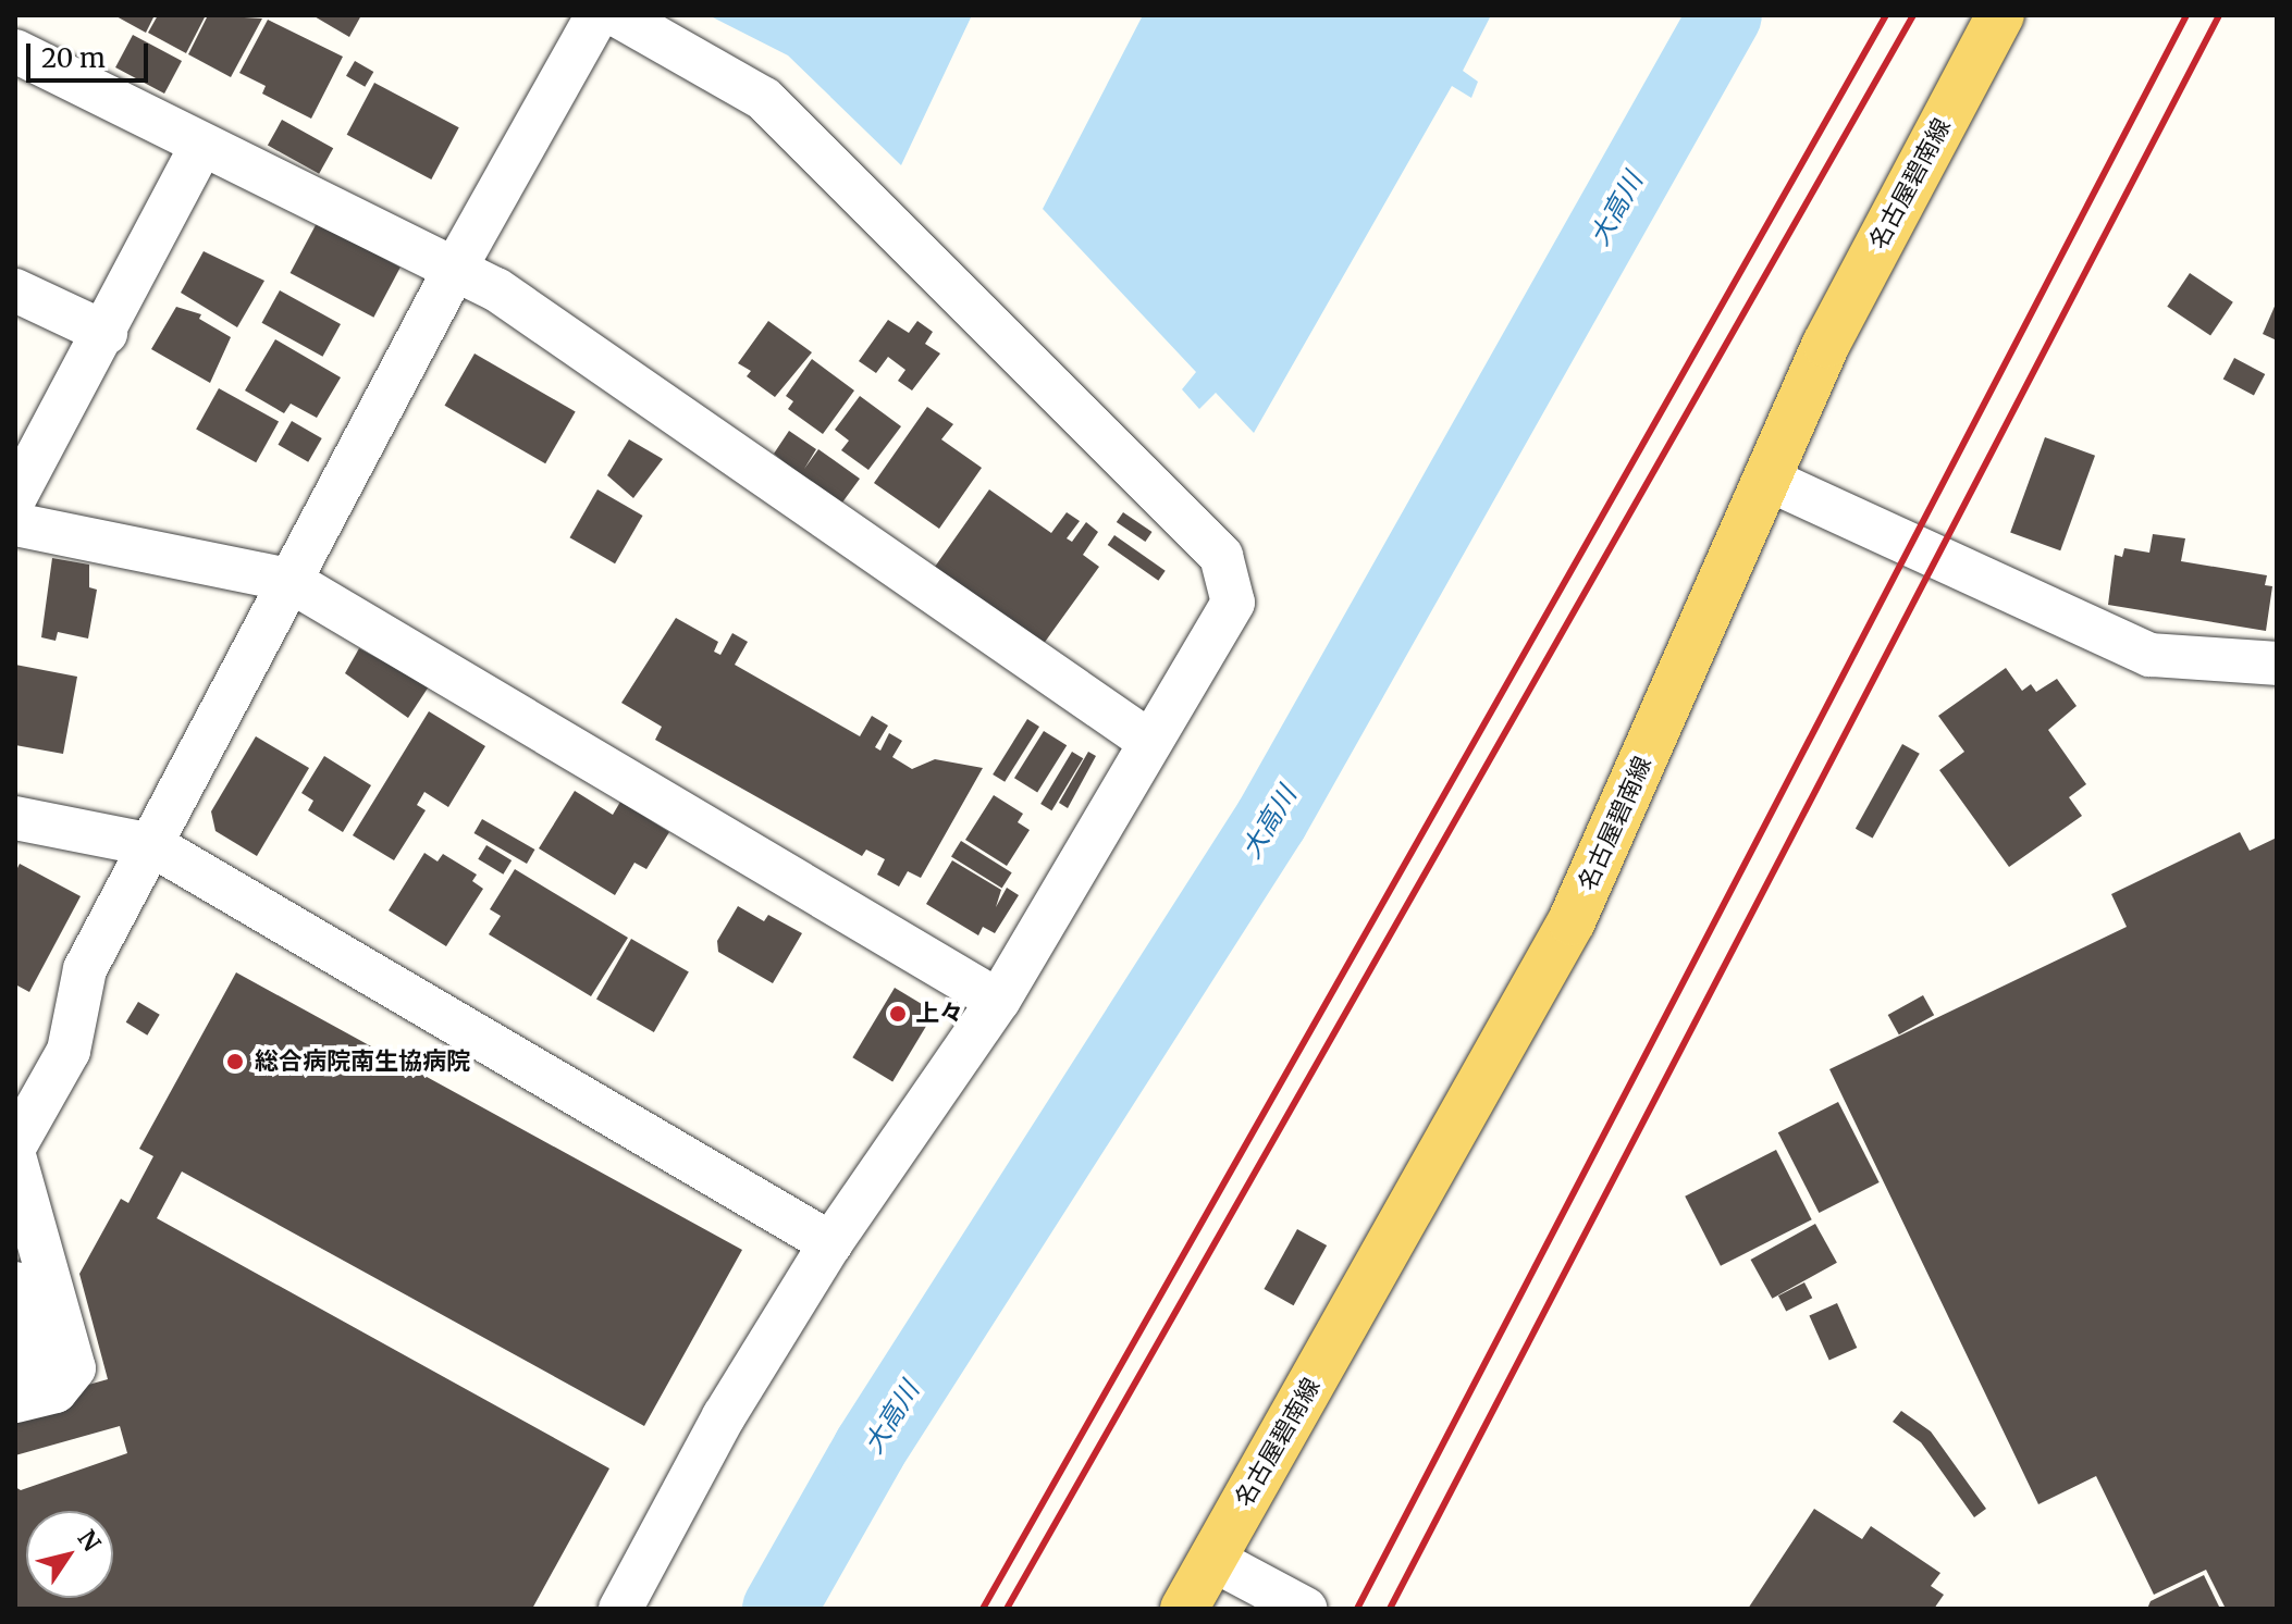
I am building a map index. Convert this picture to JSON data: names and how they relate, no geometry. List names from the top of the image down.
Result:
{
  "streets": {
    "main road": ["名古屋碧南線"]
  },
  "water": ["大高川"],
  "places": ["上々", "総合病院南生協病院"],
  "scale_bar": "20 m",
  "north": "top right"
}
